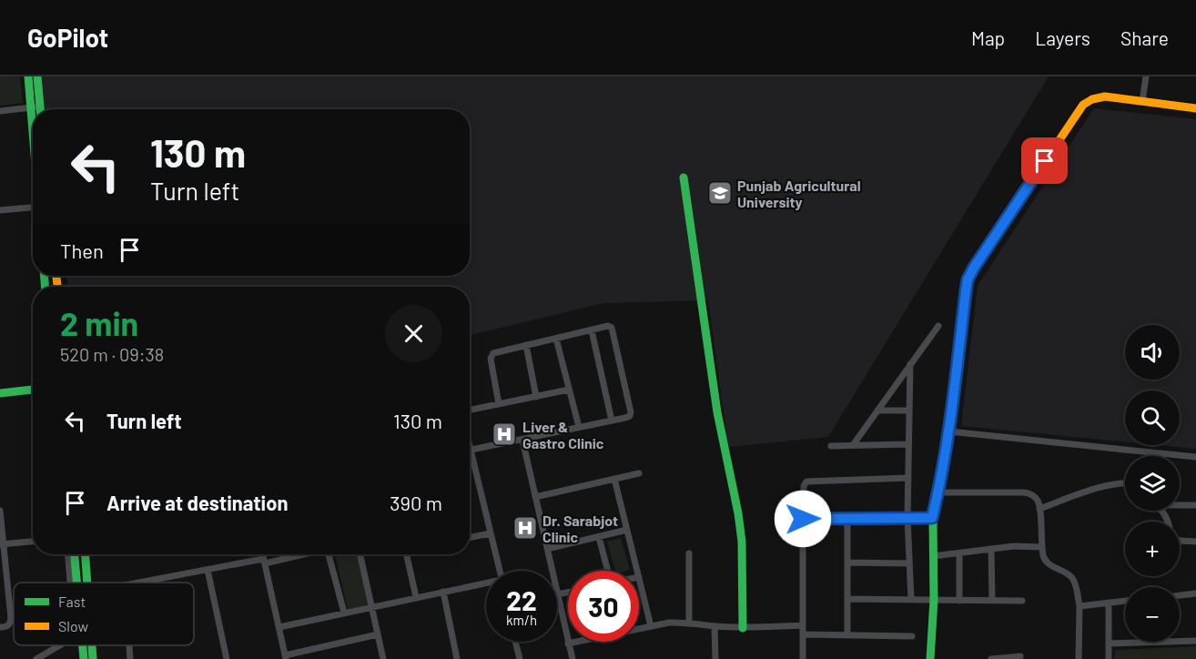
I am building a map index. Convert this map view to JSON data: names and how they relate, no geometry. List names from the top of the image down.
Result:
{
  "places": {
    "school or university": ["Punjab Agricultural University"],
    "hospital": ["Liver & Gastro Clinic", "Dr. Sarabjot Clinic"]
  },
  "legend": ["Fast", "Slow"],
  "page": {
    "header": "GoPilot",
    "nav": ["Map", "Layers", "Share"],
    "turn": ["130 m", "Turn left"],
    "then": "Then",
    "heading": ["2 min", "520 m · 09:38"],
    "map_buttons": ["+", "−"],
    "list": [
      {
        "name": "Turn left",
        "value": "130 m"
      },
      {
        "name": "Arrive at destination",
        "value": "390 m"
      }
    ],
    "speed": "22 km/h",
    "limit": "30"
  }
}
